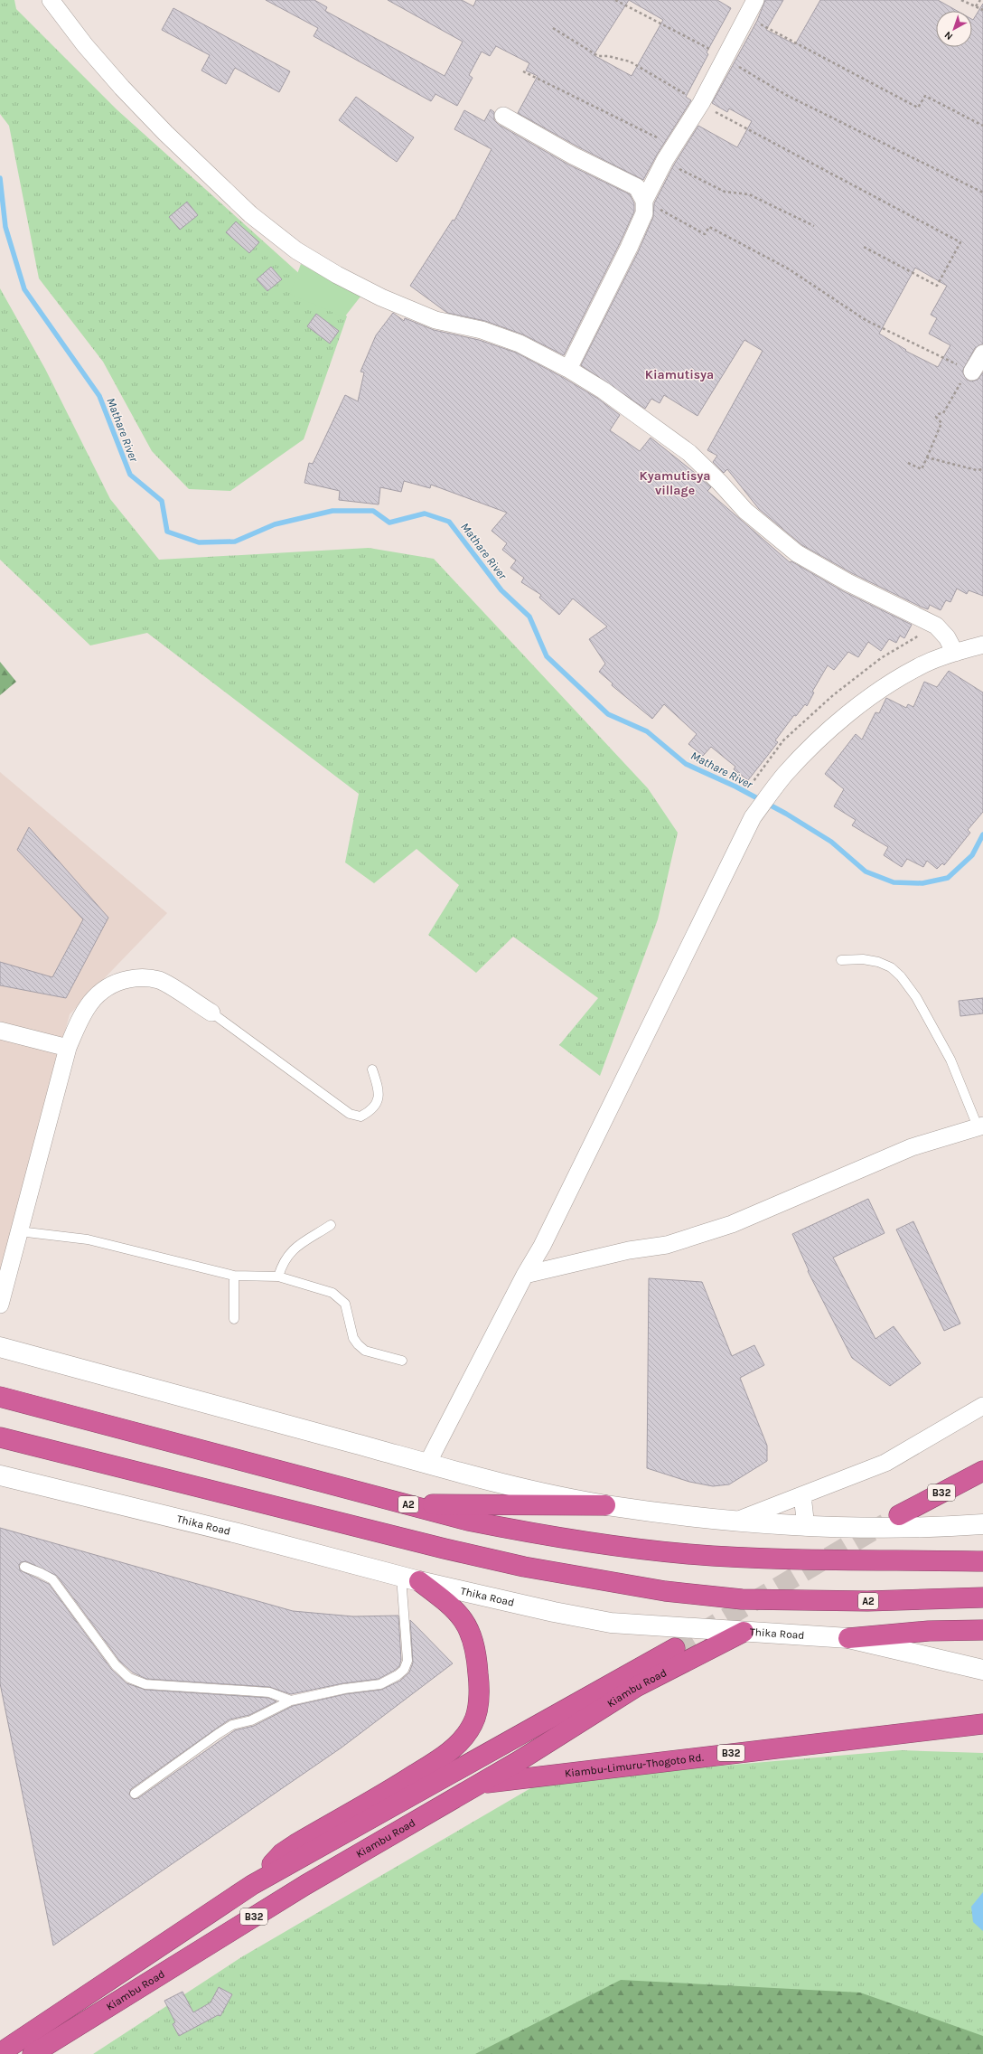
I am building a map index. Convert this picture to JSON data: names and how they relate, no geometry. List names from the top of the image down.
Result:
{
  "streets": {
    "highway": [
      "B32",
      "A2",
      "Kiambu Road",
      "Kiambu-Limuru-Thogoto Rd."
    ],
    "main road": ["Thika Road"]
  },
  "crossings": [
    ["Thika Road", "Kiambu Road"],
    ["Kiambu Road", "Kiambu-Limuru-Thogoto Rd."]
  ],
  "districts": ["Kiamutisya", "Kyamutisya village"],
  "water": ["Mathare River"],
  "north": "bottom left"
}
